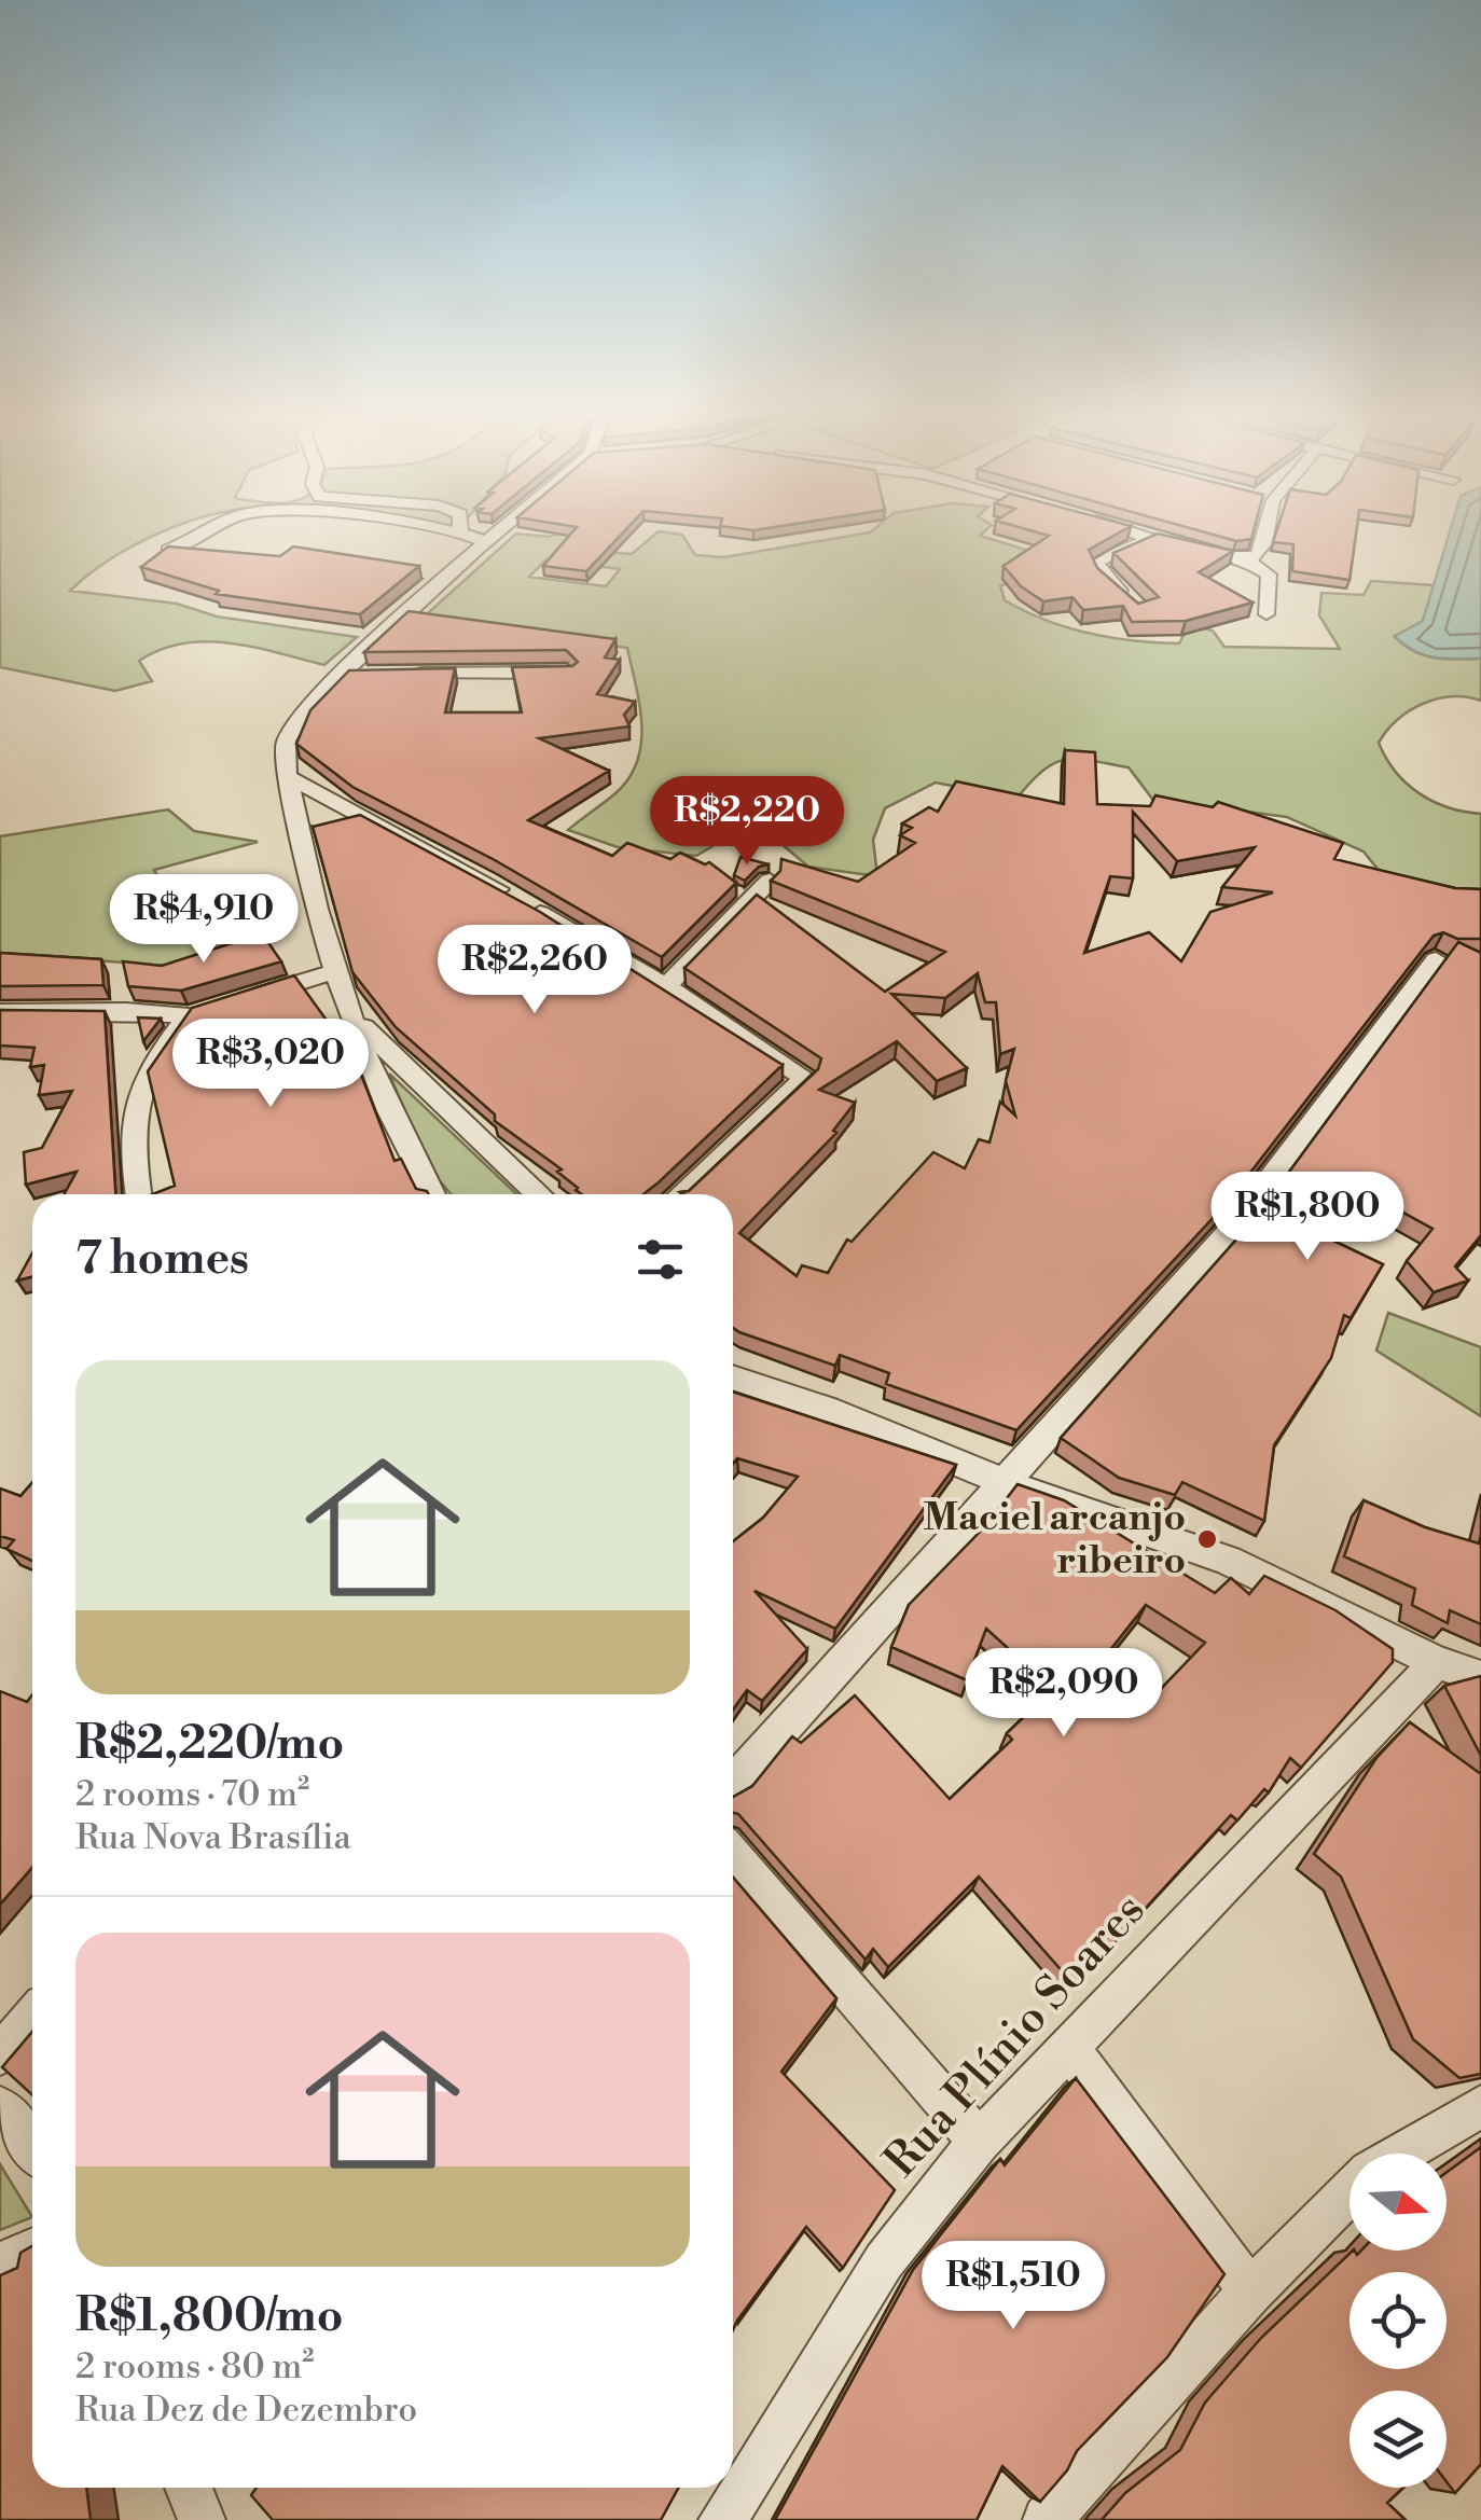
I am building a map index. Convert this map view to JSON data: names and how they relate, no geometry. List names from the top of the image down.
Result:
{
  "streets": {
    "street": ["Rua Plínio Soares"]
  },
  "places": ["Maciel arcanjo ribeiro"],
  "north": "right",
  "page": {
    "price": [
      "R$2,220",
      "R$4,910",
      "R$2,260",
      "R$3,020",
      "R$1,800",
      "R$2,090",
      "R$1,510"
    ],
    "heading": "7 homes",
    "list": [
      {
        "name": "R$2,220/mo",
        "note": "2 rooms · 70 m² · Rua Nova Brasília"
      },
      {
        "name": "R$1,800/mo",
        "note": "2 rooms · 80 m² · Rua Dez de Dezembro"
      }
    ]
  }
}
